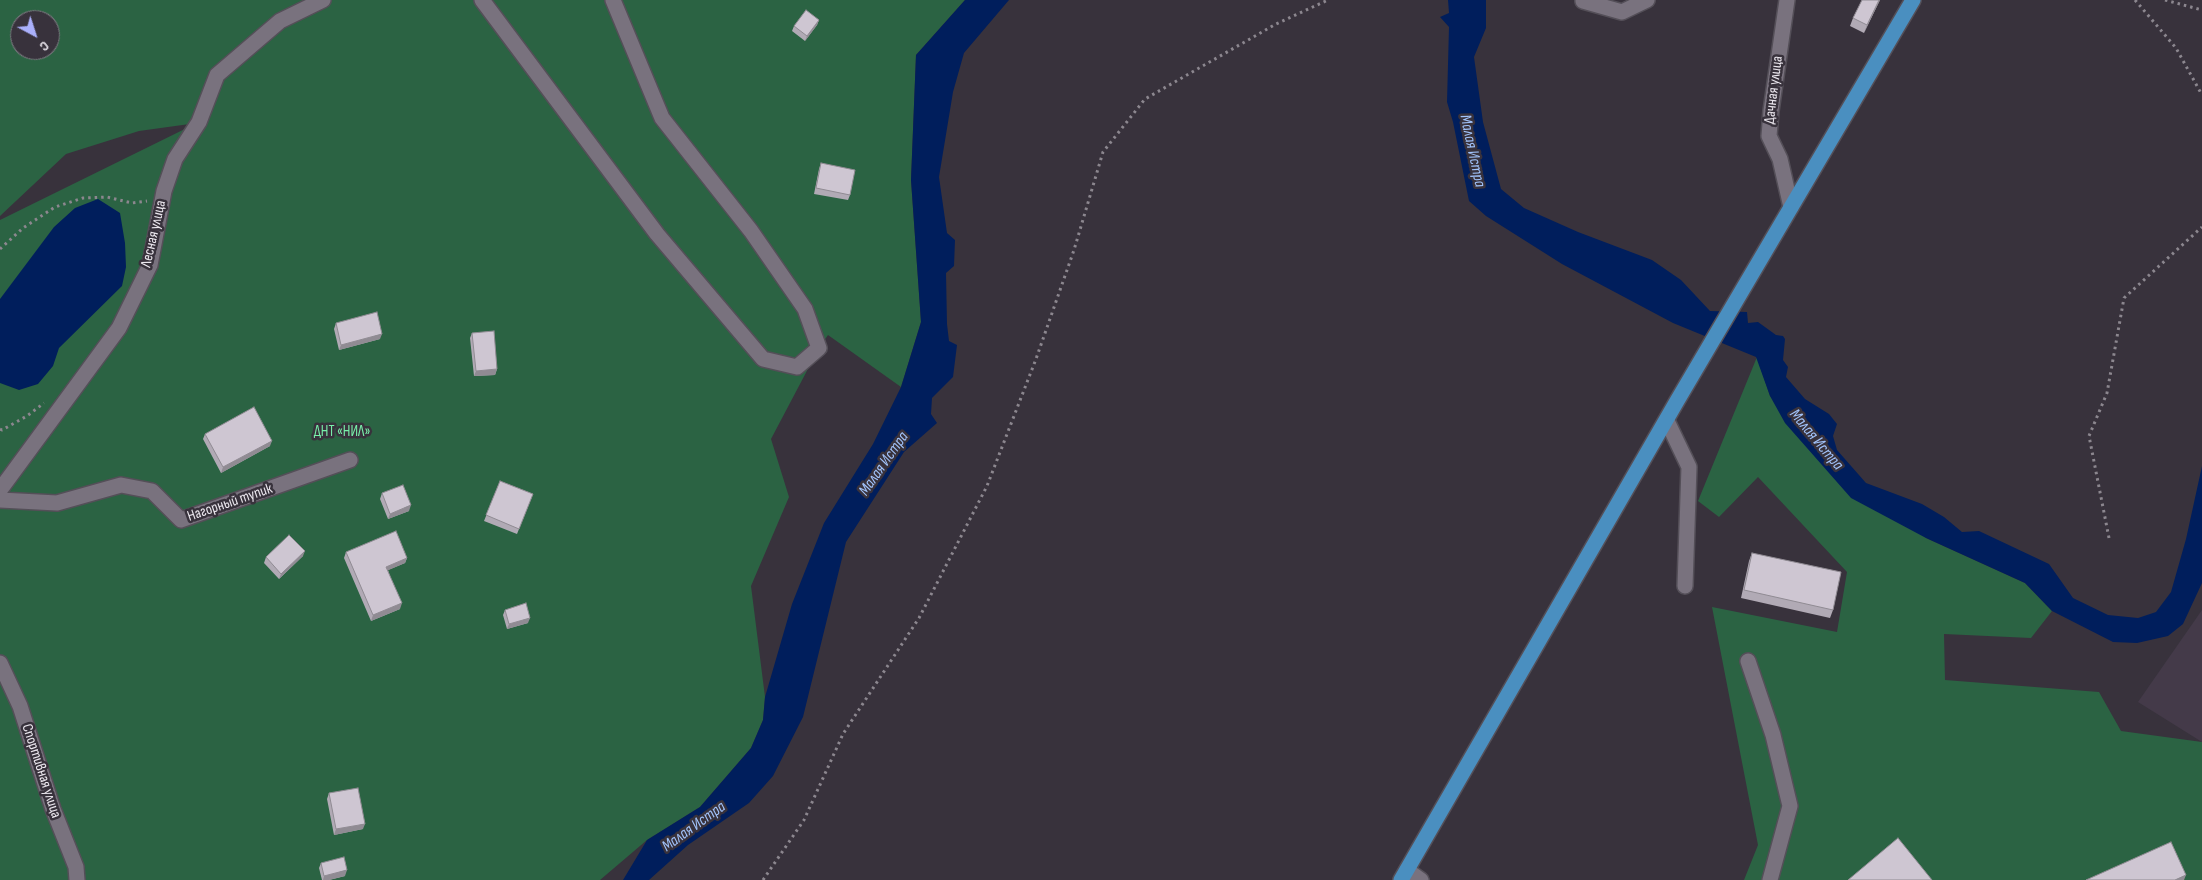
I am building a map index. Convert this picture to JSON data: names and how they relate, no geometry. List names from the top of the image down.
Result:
{
  "streets": {
    "street": [
      "Дачная улица",
      "Лесная улица",
      "Нагорный тупик",
      "Спортивная улица"
    ]
  },
  "water": ["Малая Истра"],
  "parks": ["ДНТ «НИЛ»"],
  "north": "bottom right"
}
